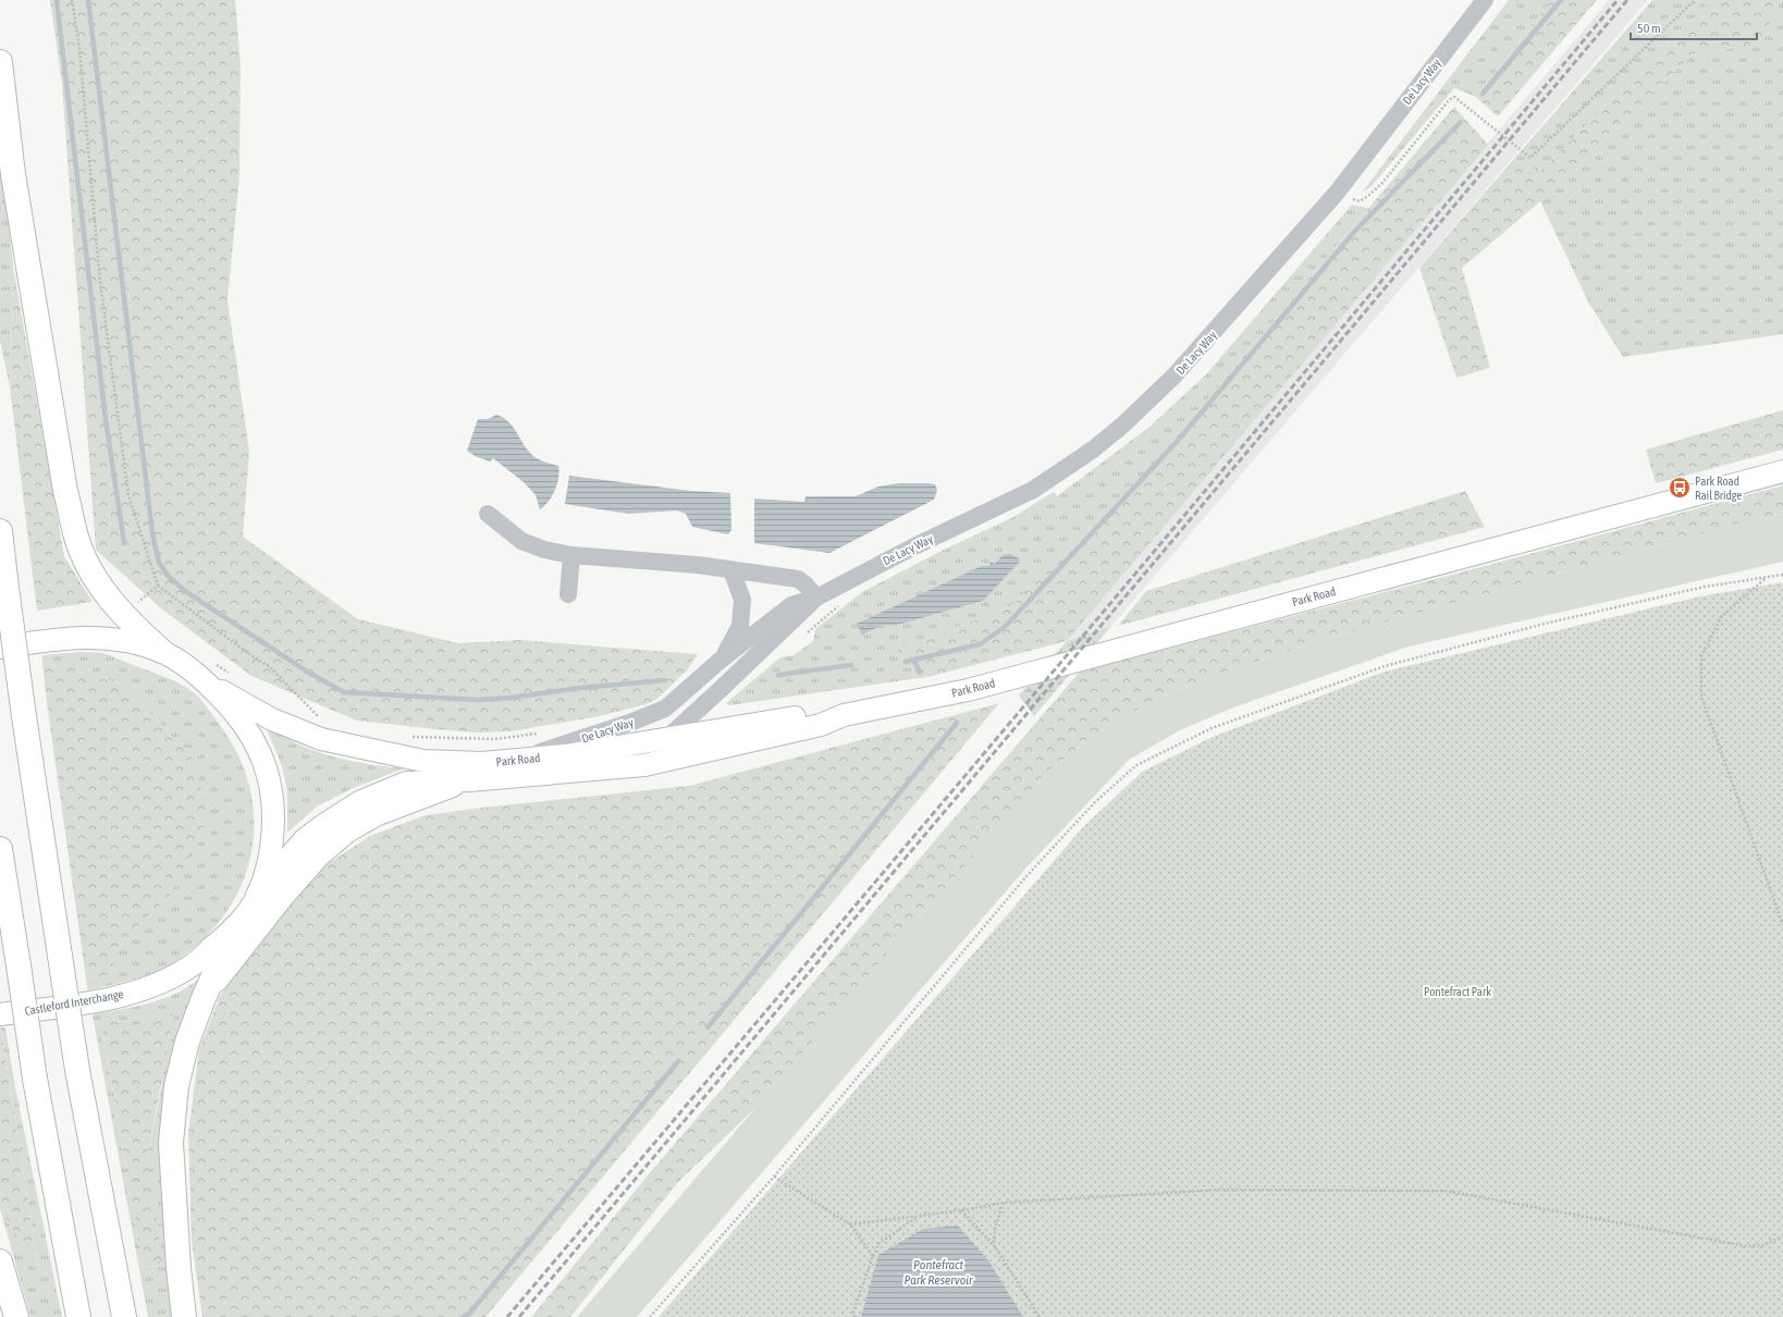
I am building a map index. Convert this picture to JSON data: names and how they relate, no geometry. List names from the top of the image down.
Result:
{
  "streets": {
    "main road": ["Park Road", "Castleford Interchange"],
    "street": ["De Lacy Way"]
  },
  "crossings": [
    ["De Lacy Way", "Park Road"],
    ["Park Road", "Castleford Interchange"]
  ],
  "water": ["Pontefract Park Reservoir"],
  "parks": ["Pontefract Park"],
  "places": {
    "bus stop": ["Park Road Rail Bridge"]
  },
  "scale_bar": "50 m"
}
